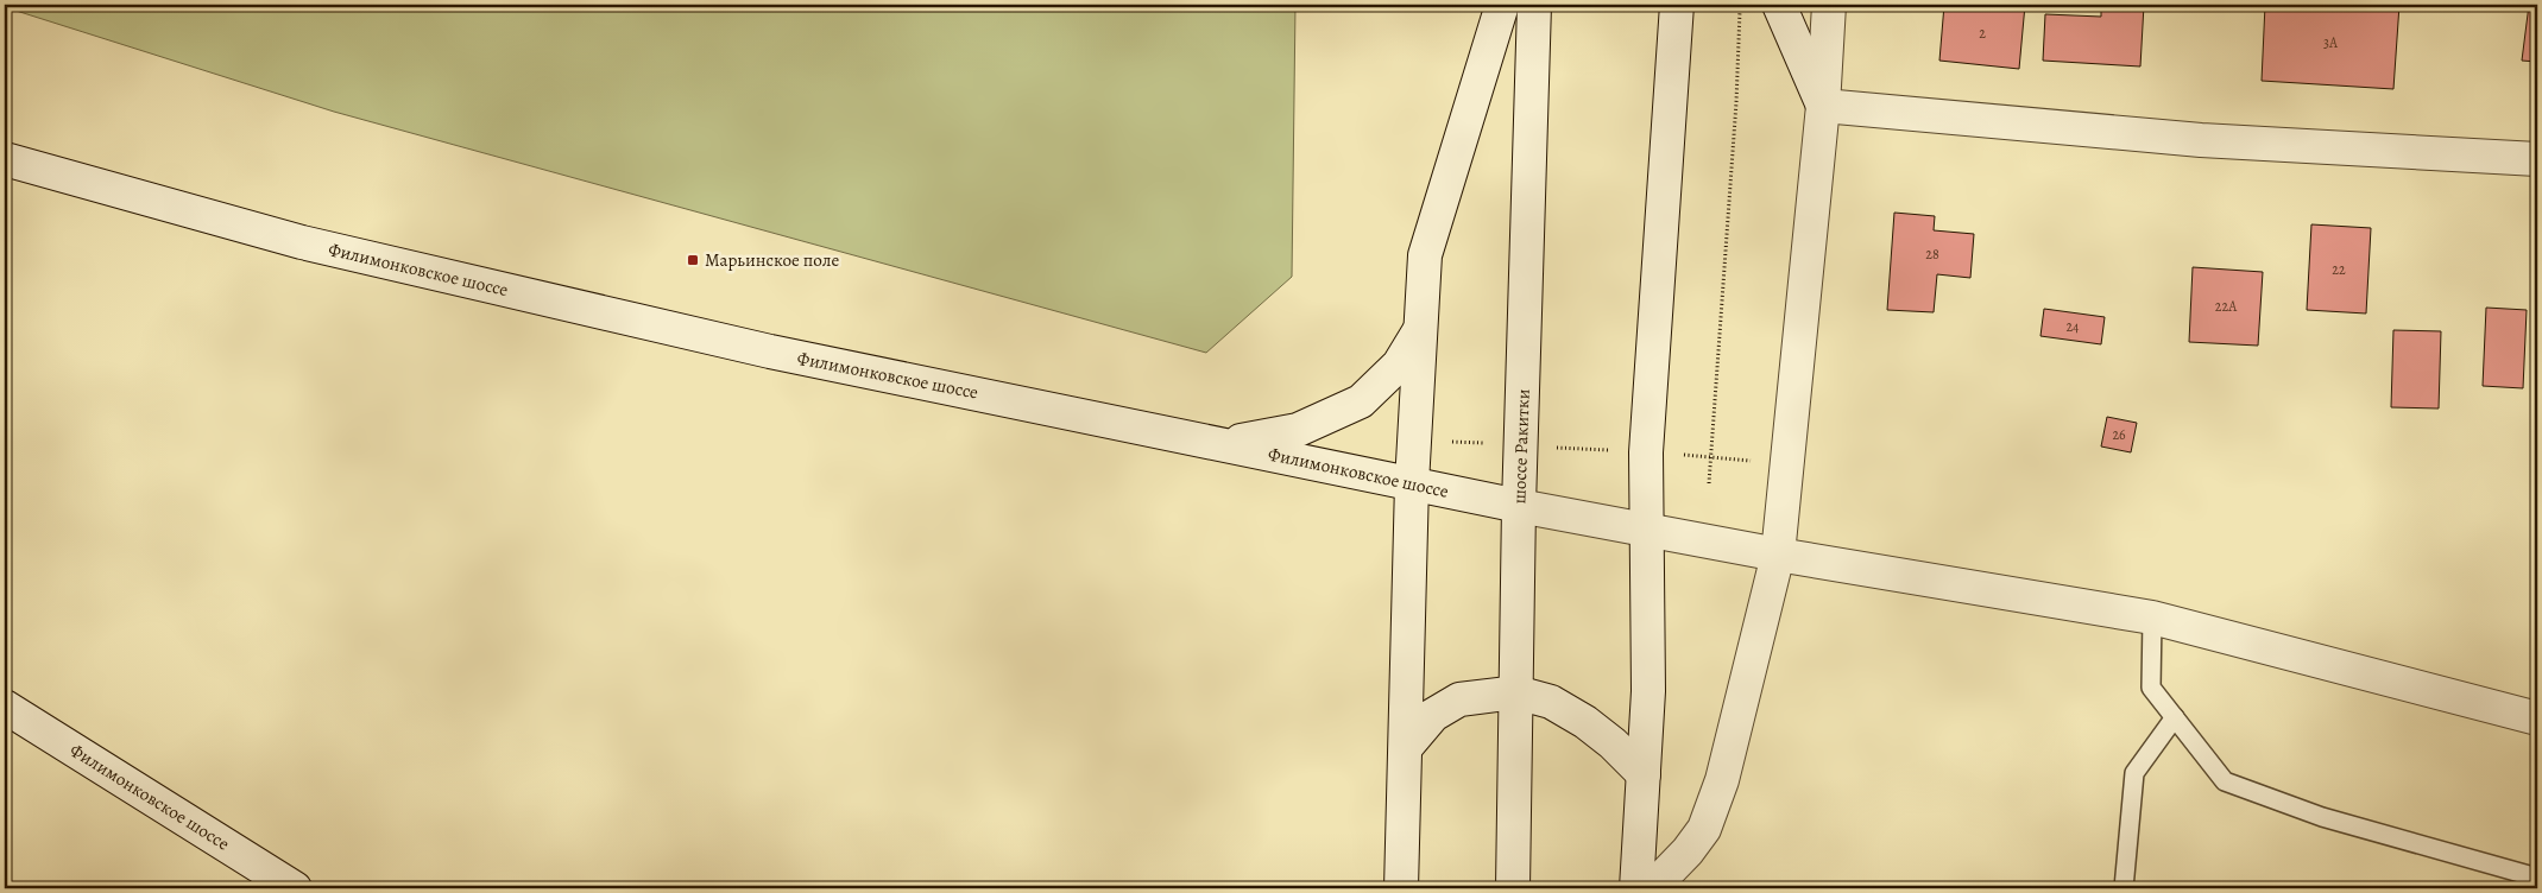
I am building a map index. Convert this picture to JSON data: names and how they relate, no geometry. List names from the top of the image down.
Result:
{
  "streets": {
    "street": ["Филимонковское шоссе", "шоссе Ракитки"]
  },
  "crossings": [
    ["Филимонковское шоссе", "шоссе Ракитки"]
  ],
  "places": {
    "transit": ["Марьинское поле"]
  },
  "house_numbers": [
    "2",
    "3А",
    "28",
    "22",
    "22А",
    "24",
    "26"
  ]
}
